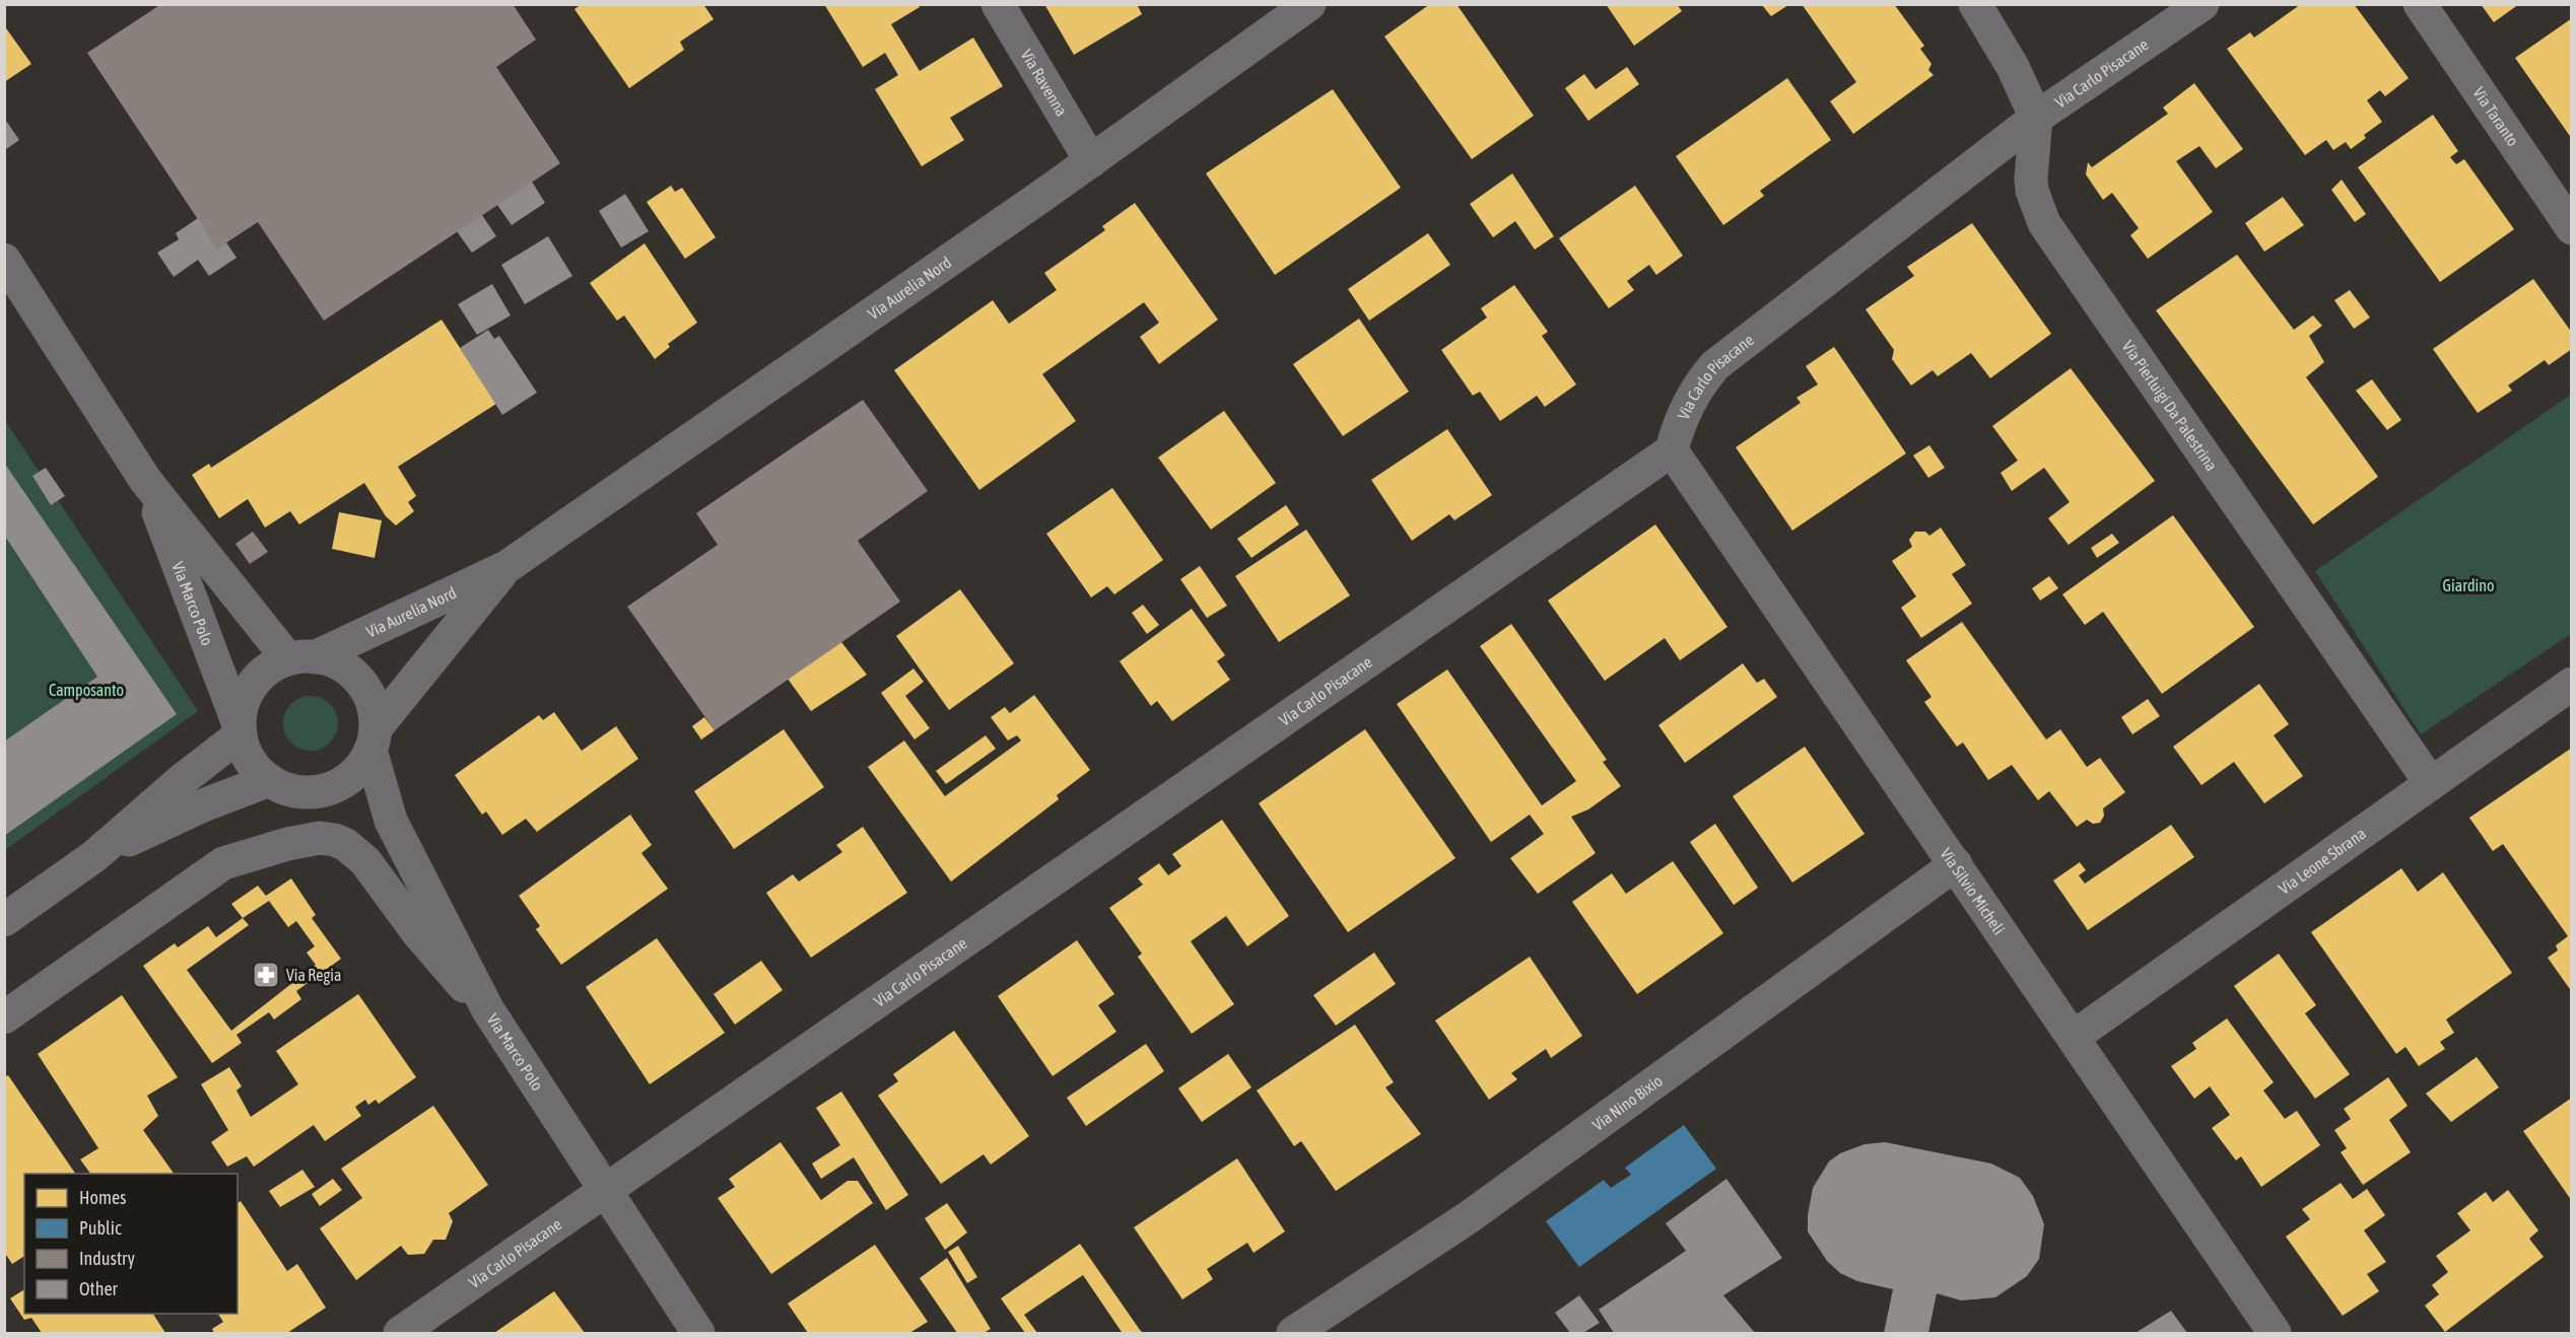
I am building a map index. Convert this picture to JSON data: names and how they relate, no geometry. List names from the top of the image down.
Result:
{
  "streets": {
    "street": [
      "Via Carlo Pisacane",
      "Via Ravenna",
      "Via Taranto",
      "Via Aurelia Nord",
      "Via Pierluigi Da Palestrina",
      "Via Marco Polo",
      "Via Leone Sbrana",
      "Via Silvio Micheli",
      "Via Nino Bixio"
    ]
  },
  "crossings": [
    ["Via Carlo Pisacane", "Via Pierluigi Da Palestrina"],
    ["Via Carlo Pisacane", "Via Marco Polo"],
    ["Via Carlo Pisacane", "Via Silvio Micheli"],
    ["Via Ravenna", "Via Aurelia Nord"],
    ["Via Aurelia Nord", "Via Marco Polo"],
    ["Via Pierluigi Da Palestrina", "Via Leone Sbrana"],
    ["Via Leone Sbrana", "Via Silvio Micheli"],
    ["Via Silvio Micheli", "Via Nino Bixio"]
  ],
  "parks": ["Giardino", "Camposanto"],
  "places": {
    "pharmacy": ["Via Regia"]
  },
  "legend": [
    "Homes",
    "Public",
    "Industry",
    "Other"
  ]
}
